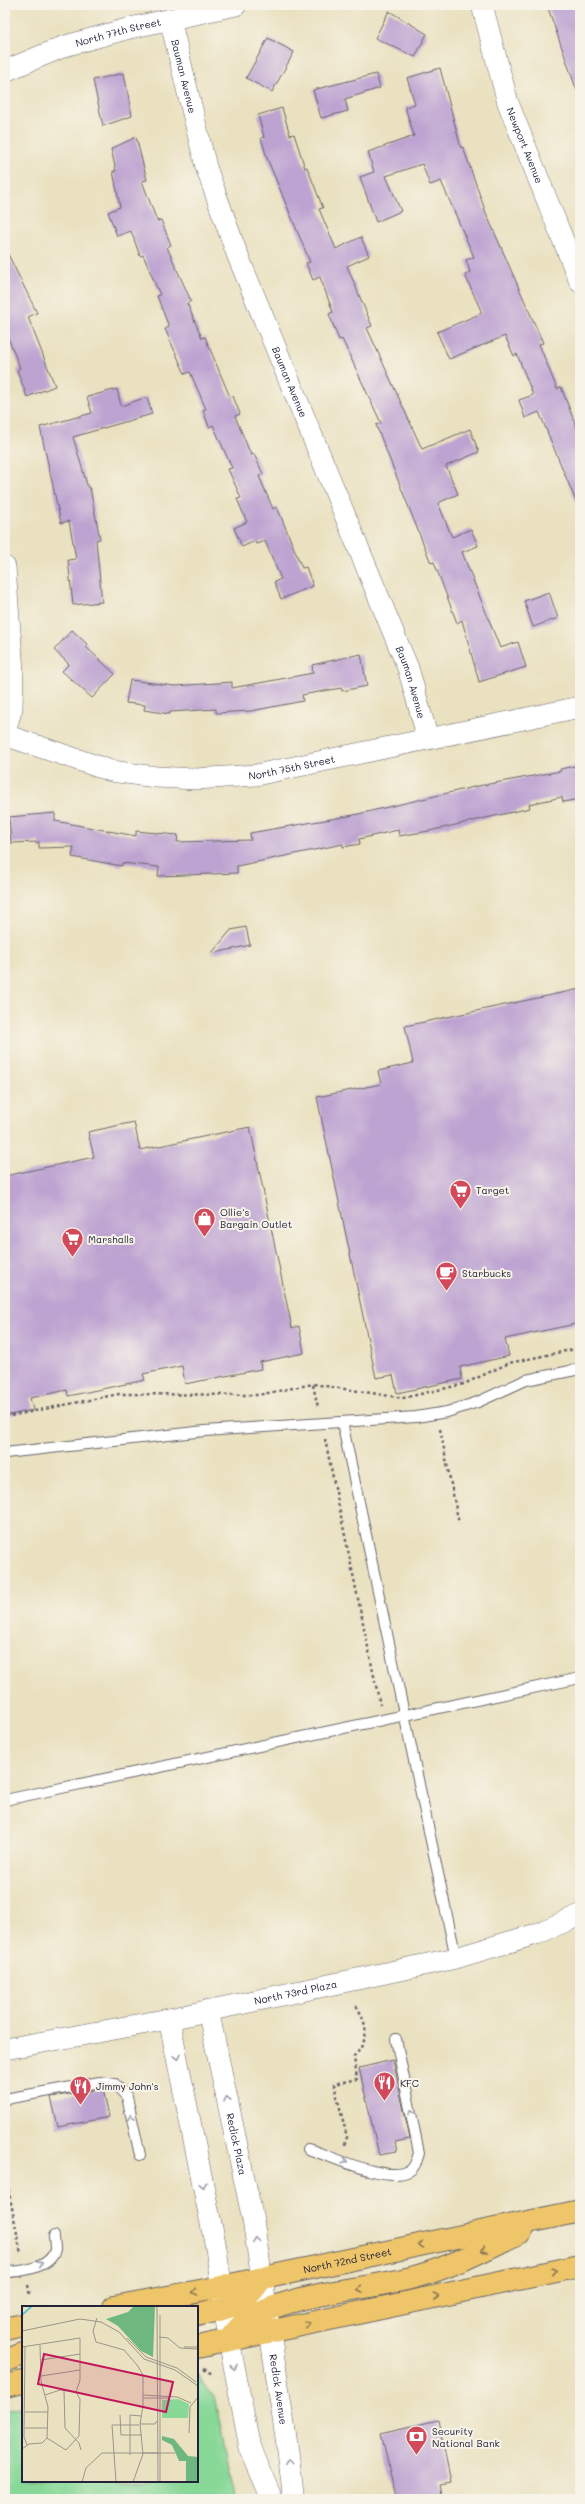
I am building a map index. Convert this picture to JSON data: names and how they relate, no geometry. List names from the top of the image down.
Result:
{
  "streets": {
    "main road": ["North 72nd Street"],
    "street": [
      "North 77th Street",
      "Bauman Avenue",
      "Newport Avenue",
      "North 75th Street",
      "North 73rd Plaza",
      "Redick Plaza",
      "Redick Avenue"
    ]
  },
  "crossings": [
    ["North 77th Street", "Bauman Avenue"],
    ["Bauman Avenue", "North 75th Street"],
    ["North 73rd Plaza", "Redick Plaza"],
    ["Redick Plaza", "North 72nd Street"],
    ["Redick Plaza", "Redick Avenue"],
    ["North 72nd Street", "Redick Avenue"]
  ],
  "places": {
    "supermarket": ["Target", "Marshalls"],
    "shop": ["Ollie's Bargain Outlet"],
    "cafe": ["Starbucks"],
    "restaurant": ["KFC", "Jimmy John's"],
    "bank": ["Security National Bank"]
  }
}
